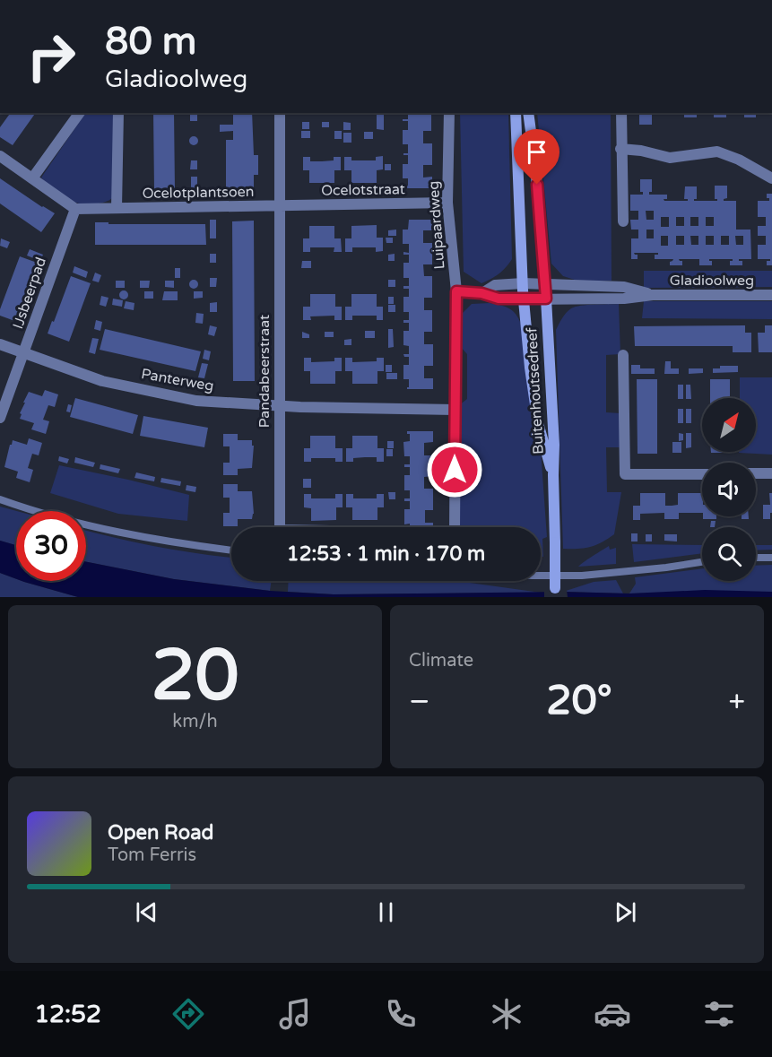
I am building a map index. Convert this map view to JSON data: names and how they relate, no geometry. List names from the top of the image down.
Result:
{
  "streets": {
    "main road": ["Buitenhoutsedreef"],
    "street": [
      "Ocelotstraat",
      "Ocelotplantsoen",
      "Luipaardweg",
      "Gladioolweg",
      "IJsbeerpad",
      "Pandabeerstraat",
      "Panterweg"
    ]
  },
  "crossings": [
    ["Ocelotstraat", "Ocelotplantsoen"],
    ["Ocelotstraat", "Luipaardweg"],
    ["Ocelotstraat", "Pandabeerstraat"],
    ["Ocelotplantsoen", "IJsbeerpad"],
    ["Ocelotplantsoen", "Pandabeerstraat"],
    ["Luipaardweg", "Gladioolweg"],
    ["Luipaardweg", "Panterweg"],
    ["Gladioolweg", "Buitenhoutsedreef"],
    ["IJsbeerpad", "Panterweg"],
    ["Pandabeerstraat", "Panterweg"]
  ],
  "north": "top right",
  "page": {
    "turn": ["80 m", "Gladioolweg"],
    "limit": "30",
    "trip": "12:53 · 1 min · 170 m",
    "tile": [
      ["20", "km/h"],
      "Climate"
    ],
    "heat": ["−", "20°", "+"],
    "song": ["Open Road", "Tom Ferris"],
    "tabs": "12:52"
  }
}
